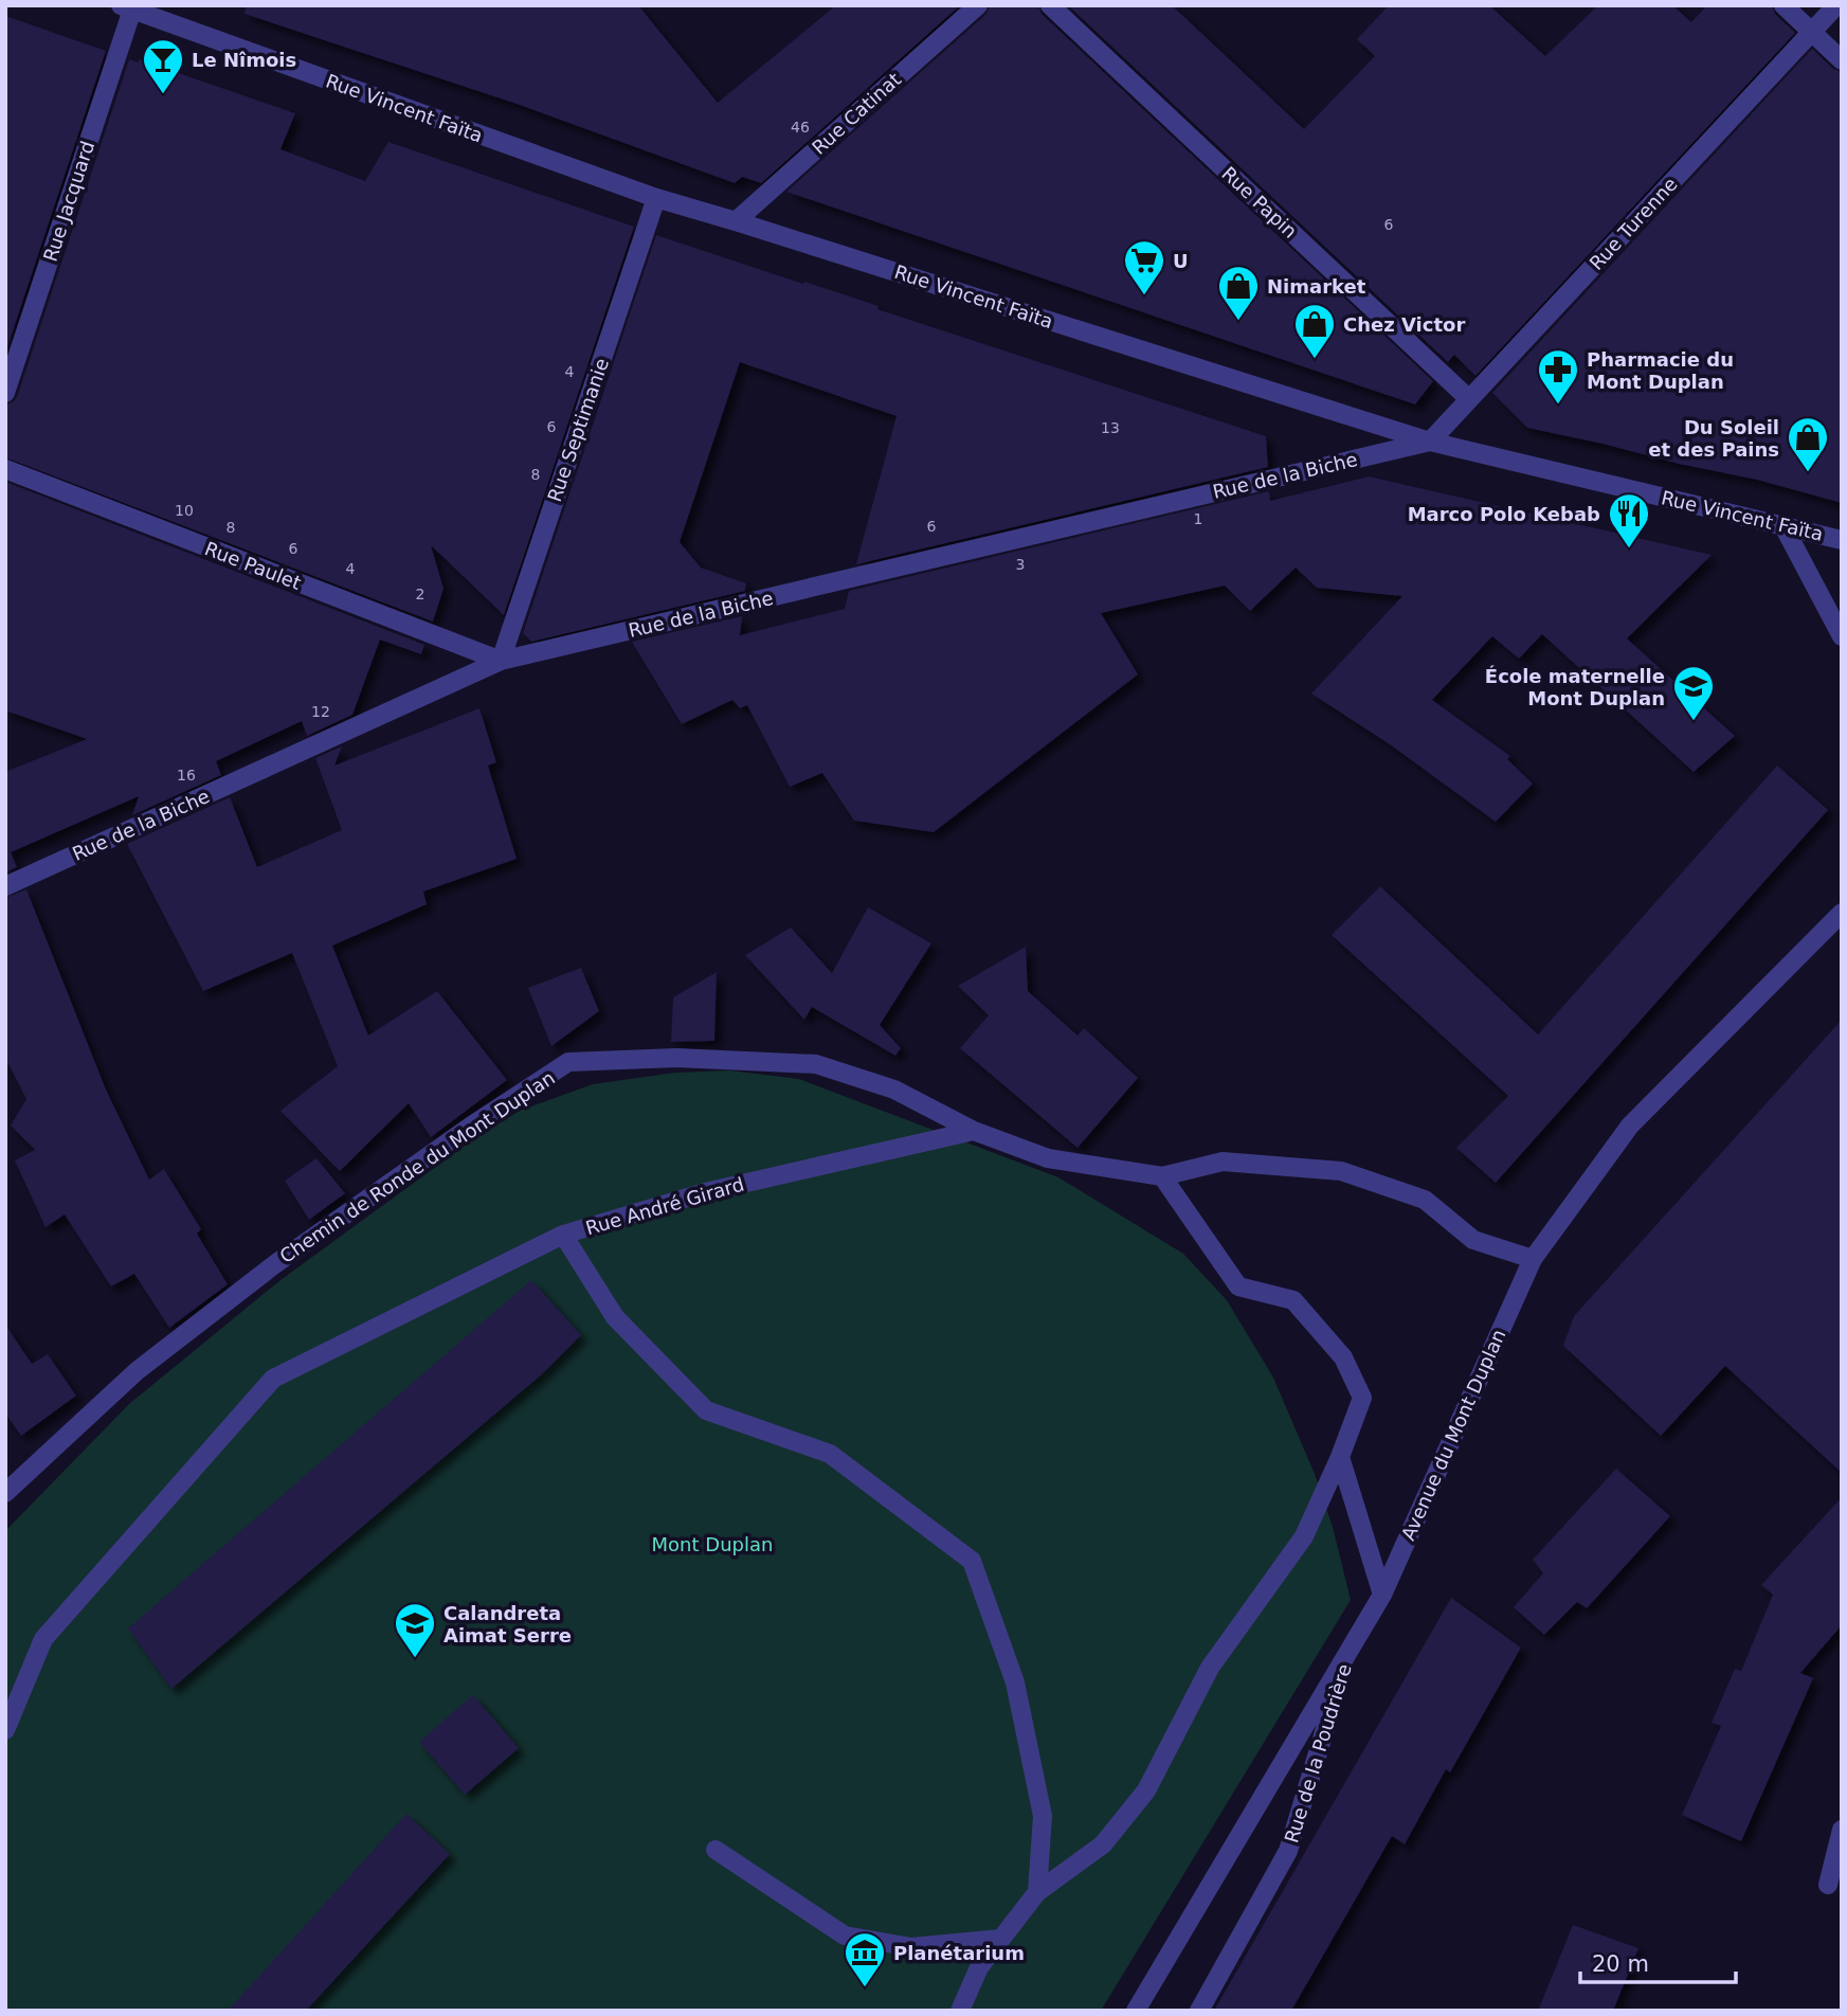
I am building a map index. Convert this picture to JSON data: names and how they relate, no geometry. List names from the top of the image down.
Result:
{
  "streets": {
    "street": [
      "Rue Vincent Faïta",
      "Rue Catinat",
      "Rue Jacquard",
      "Rue Papin",
      "Rue Turenne",
      "Rue Septimanie",
      "Rue de la Biche",
      "Rue Paulet",
      "Chemin de Ronde du Mont Duplan",
      "Rue André Girard",
      "Avenue du Mont Duplan",
      "Rue de la Poudrière"
    ]
  },
  "crossings": [
    ["Rue Vincent Faïta", "Rue Catinat"],
    ["Rue Vincent Faïta", "Rue Jacquard"],
    ["Rue Vincent Faïta", "Rue Turenne"],
    ["Rue Vincent Faïta", "Rue Septimanie"],
    ["Rue Vincent Faïta", "Rue de la Biche"],
    ["Rue Papin", "Rue Turenne"],
    ["Rue Turenne", "Rue de la Biche"],
    ["Rue Septimanie", "Rue de la Biche"],
    ["Rue Septimanie", "Rue Paulet"],
    ["Rue de la Biche", "Rue Paulet"],
    ["Chemin de Ronde du Mont Duplan", "Rue André Girard"],
    ["Chemin de Ronde du Mont Duplan", "Avenue du Mont Duplan"],
    ["Avenue du Mont Duplan", "Rue de la Poudrière"]
  ],
  "parks": ["Mont Duplan"],
  "places": {
    "bar": ["Le Nîmois"],
    "supermarket": ["U"],
    "shop": ["Nimarket", "Chez Victor", "Du Soleil et des Pains"],
    "pharmacy": ["Pharmacie du Mont Duplan"],
    "restaurant": ["Marco Polo Kebab"],
    "school or university": ["École maternelle Mont Duplan", "Calandreta Aimat Serre"],
    "museum": ["Planétarium"]
  },
  "house_numbers": [
    "46",
    "6",
    "4",
    "6",
    "13",
    "8",
    "10",
    "1",
    "6",
    "8",
    "6",
    "3",
    "4",
    "2",
    "12",
    "16"
  ],
  "scale_bar": "20 m"
}
